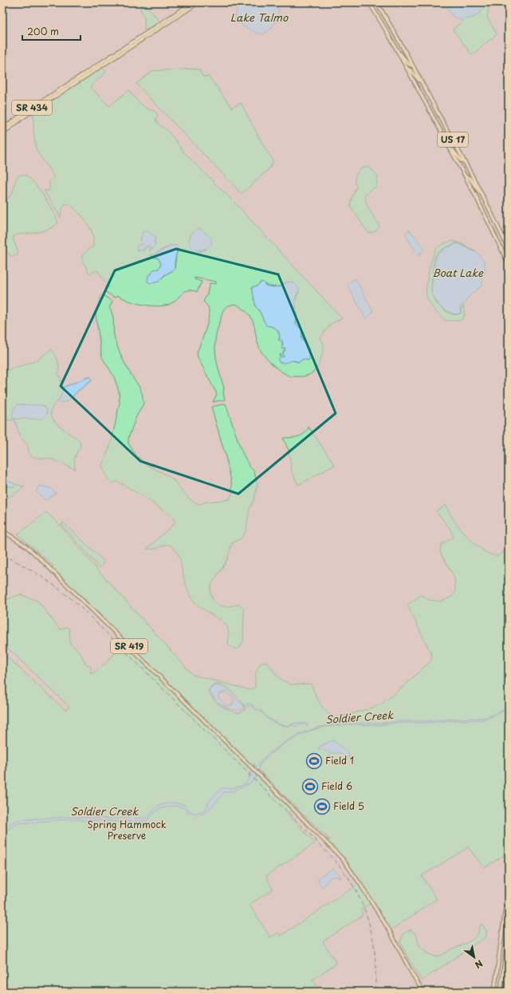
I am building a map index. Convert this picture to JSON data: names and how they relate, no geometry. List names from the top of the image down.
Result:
{
  "streets": {
    "main road": ["SR 434", "US 17", "SR 419"]
  },
  "water": ["Lake Talmo", "Boat Lake", "Soldier Creek"],
  "parks": ["Spring Hammock Preserve"],
  "places": {
    "sports": ["Field 1", "Field 6", "Field 5"]
  },
  "scale_bar": "200 m",
  "north": "bottom right"
}
